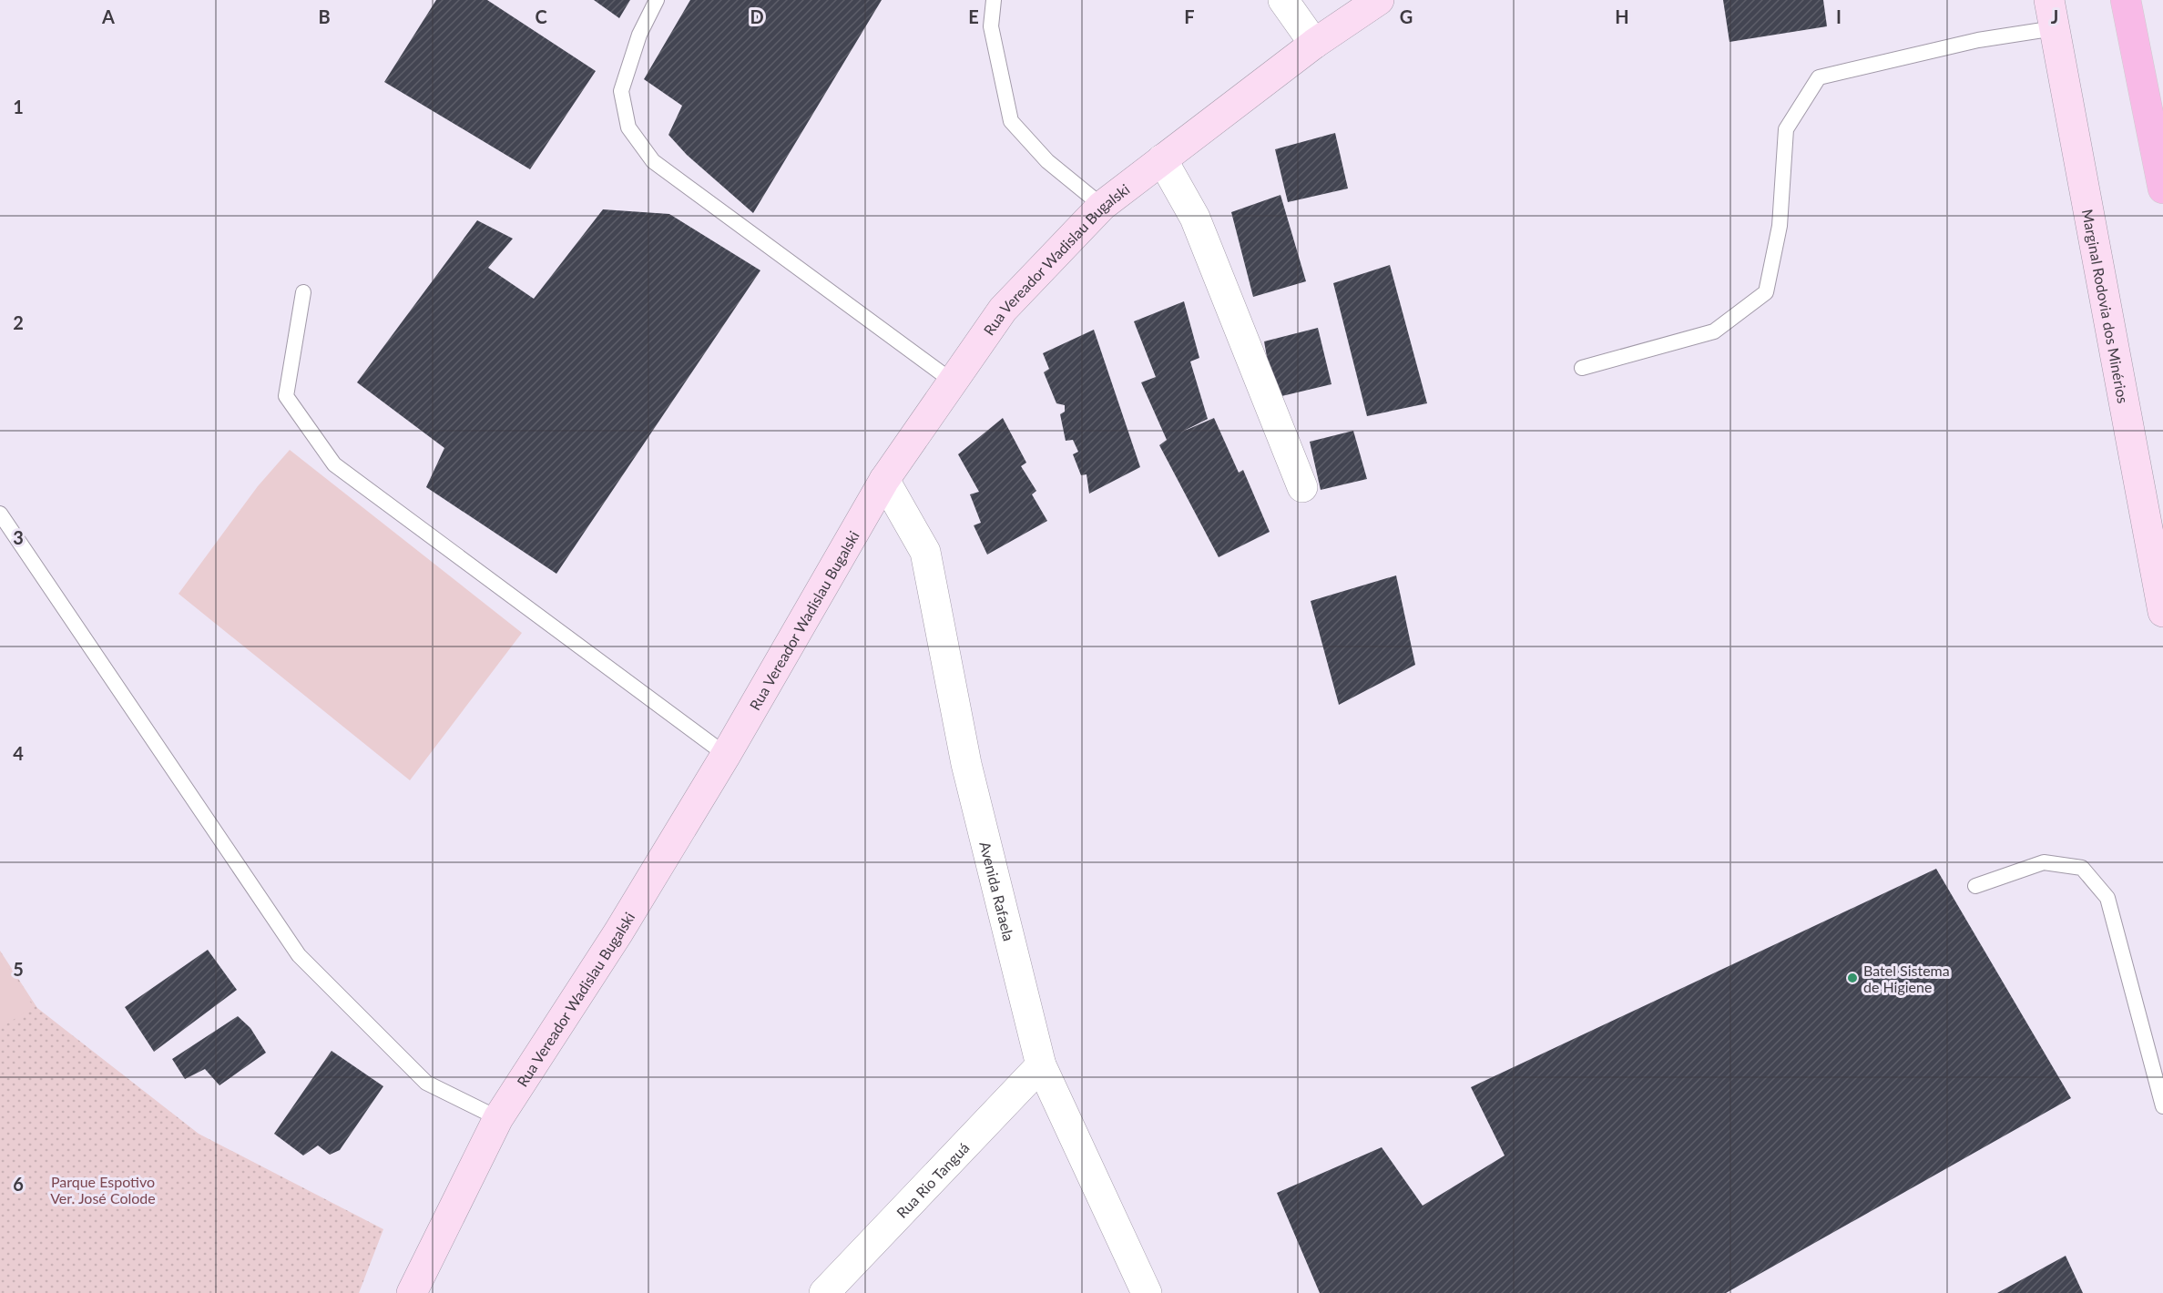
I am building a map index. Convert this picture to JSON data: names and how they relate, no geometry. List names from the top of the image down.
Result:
{
  "streets": {
    "main road": ["Rua Vereador Wadislau Bugalski", "Marginal Rodovia dos Minérios"],
    "street": ["Avenida Rafaela", "Rua Rio Tanguá"]
  },
  "crossings": [
    ["Rua Vereador Wadislau Bugalski", "Avenida Rafaela"],
    ["Avenida Rafaela", "Rua Rio Tanguá"]
  ],
  "parks": ["Parque Espotivo Ver. José Colode"],
  "places": ["Batel Sistema de Higiene"],
  "grid": {
    "columns": [
      "A",
      "B",
      "C",
      "D",
      "E",
      "F",
      "G",
      "H",
      "I",
      "J"
    ],
    "rows": [
      "1",
      "2",
      "3",
      "4",
      "5",
      "6"
    ]
  }
}
